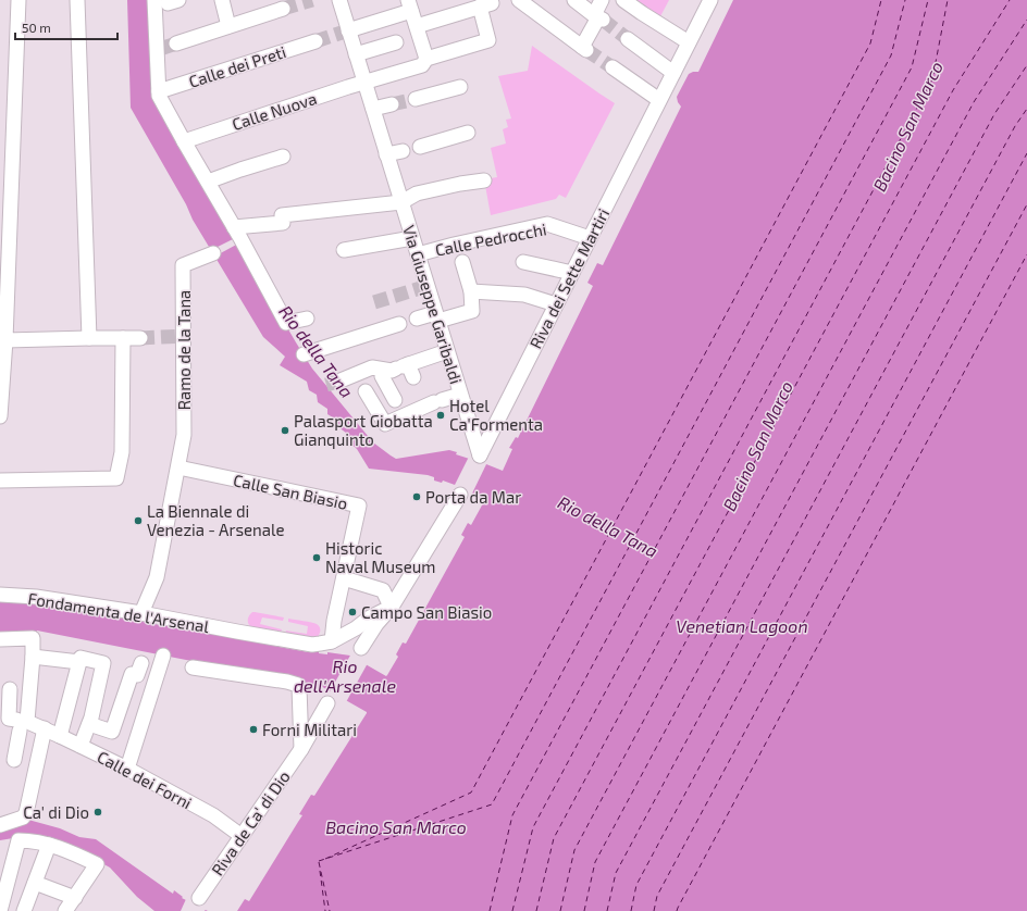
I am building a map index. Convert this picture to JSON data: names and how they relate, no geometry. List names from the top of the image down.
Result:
{
  "streets": {
    "street": [
      "Calle dei Preti",
      "Calle Nuova",
      "Calle Pedrocchi",
      "Riva dei Sette Martiri",
      "Via Giuseppe Garibaldi",
      "Ramo de la Tana",
      "Calle San Biasio",
      "Fondamenta de l'Arsenal",
      "Calle dei Forni",
      "Riva de Ca' di Dio"
    ]
  },
  "crossings": [
    ["Calle Nuova", "Via Giuseppe Garibaldi"],
    ["Calle Pedrocchi", "Riva dei Sette Martiri"],
    ["Calle Pedrocchi", "Via Giuseppe Garibaldi"],
    ["Riva dei Sette Martiri", "Via Giuseppe Garibaldi"],
    ["Ramo de la Tana", "Calle San Biasio"],
    ["Calle dei Forni", "Riva de Ca' di Dio"]
  ],
  "water": [
    "Bacino San Marco",
    "Rio della Tana",
    "Venetian Lagoon",
    "Rio dell'Arsenale"
  ],
  "places": [
    "Hotel Ca'Formenta",
    "Palasport Giobatta Gianquinto",
    "Porta da Mar",
    "La Biennale di Venezia - Arsenale",
    "Historic Naval Museum",
    "Campo San Biasio",
    "Forni Militari",
    "Ca' di Dio"
  ],
  "scale_bar": "50 m"
}
